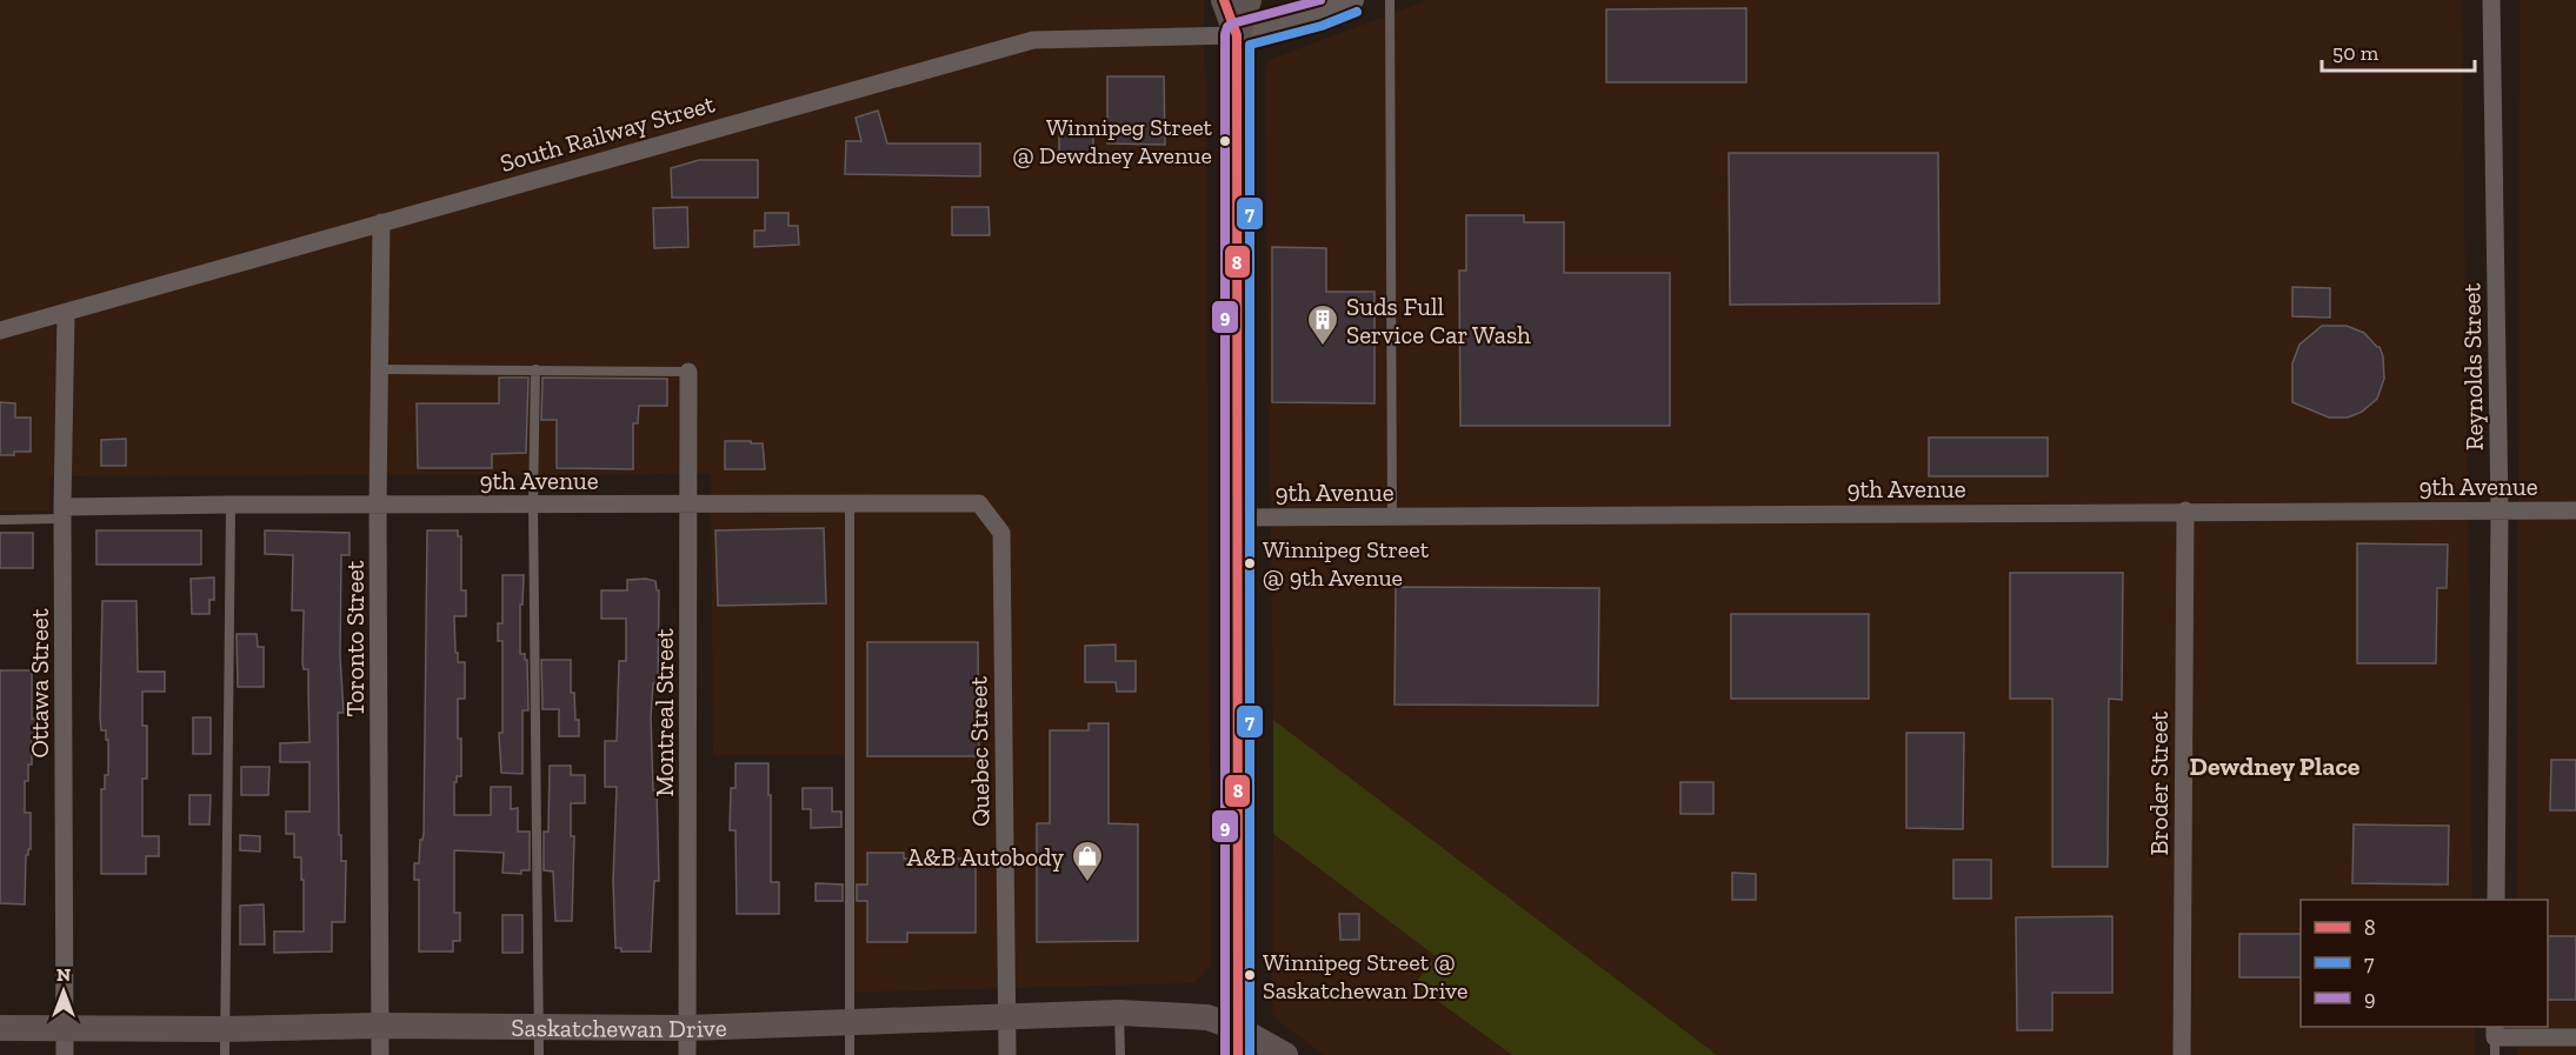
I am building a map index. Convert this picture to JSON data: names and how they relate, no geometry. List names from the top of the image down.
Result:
{
  "streets": {
    "main road": ["Saskatchewan Drive"],
    "street": [
      "South Railway Street",
      "Reynolds Street",
      "9th Avenue",
      "Toronto Street",
      "Ottawa Street",
      "Montreal Street",
      "Quebec Street",
      "Broder Street"
    ]
  },
  "crossings": [
    ["South Railway Street", "Toronto Street"],
    ["South Railway Street", "Ottawa Street"],
    ["Reynolds Street", "9th Avenue"],
    ["9th Avenue", "Toronto Street"],
    ["9th Avenue", "Ottawa Street"],
    ["9th Avenue", "Montreal Street"],
    ["9th Avenue", "Quebec Street"],
    ["9th Avenue", "Broder Street"],
    ["Toronto Street", "Saskatchewan Drive"],
    ["Ottawa Street", "Saskatchewan Drive"],
    ["Montreal Street", "Saskatchewan Drive"],
    ["Quebec Street", "Saskatchewan Drive"]
  ],
  "districts": ["Dewdney Place"],
  "places": {
    "other": ["Winnipeg Street @ Dewdney Avenue", "Winnipeg Street @ 9th Avenue", "Winnipeg Street @ Saskatchewan Drive"],
    "building": ["Suds Full Service Car Wash"],
    "shop": ["A&B Autobody"]
  },
  "lines": ["transit line 8", "transit line 9", "transit line 7"],
  "legend": ["8", "7", "9"],
  "scale_bar": "50 m",
  "north": "top"
}
